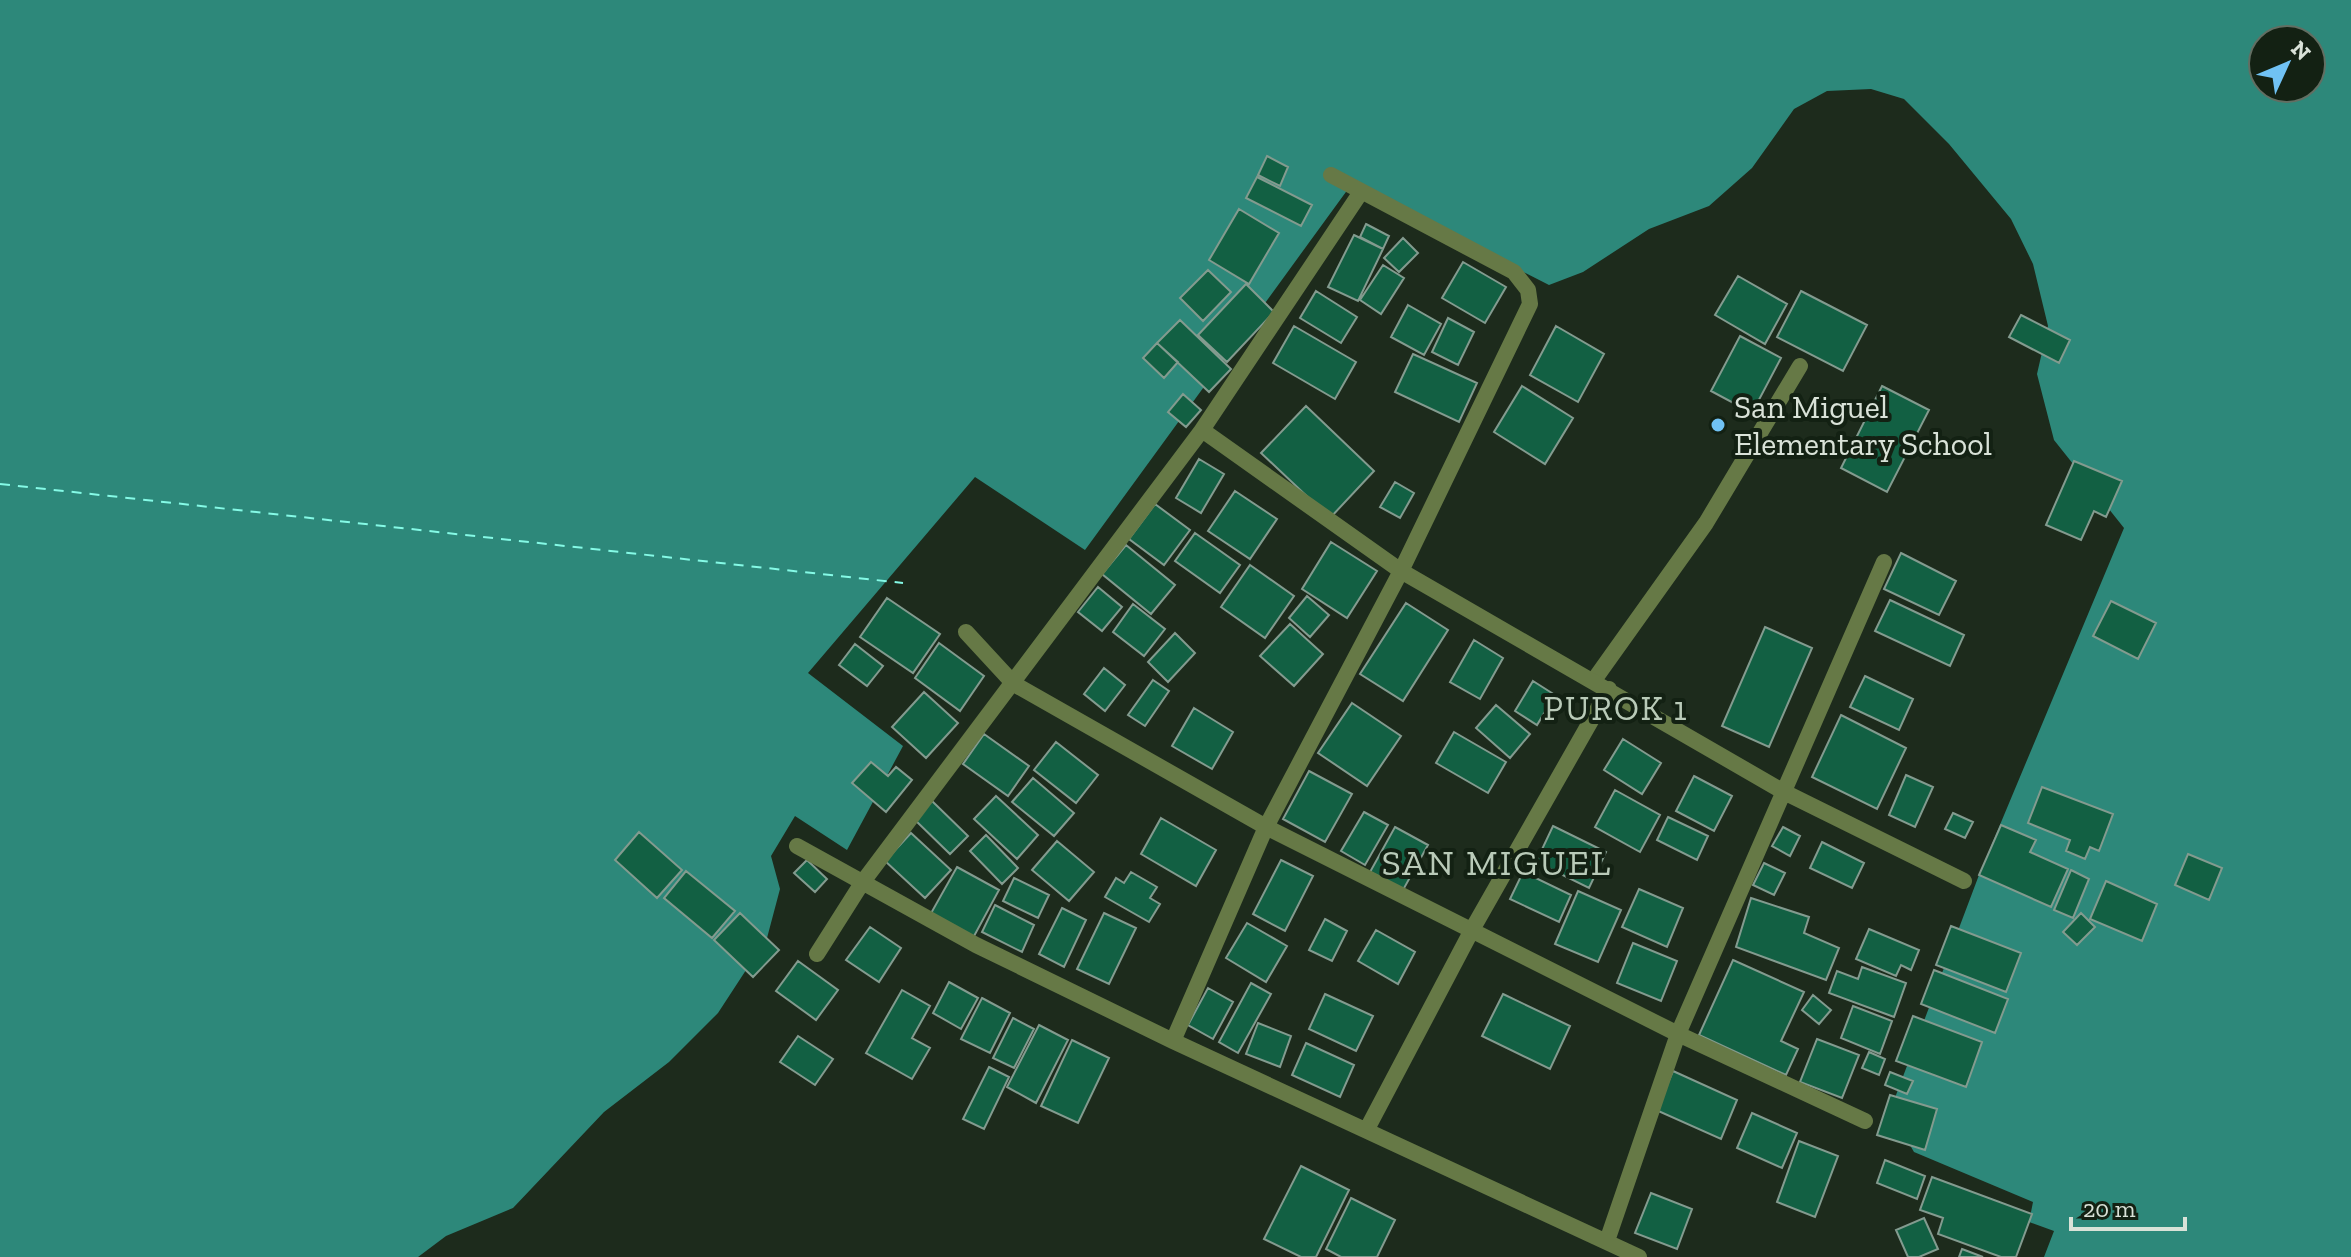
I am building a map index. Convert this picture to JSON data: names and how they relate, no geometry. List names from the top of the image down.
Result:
{
  "districts": ["PUROK 1", "SAN MIGUEL"],
  "places": ["San Miguel Elementary School"],
  "scale_bar": "20 m",
  "north": "top right"
}
